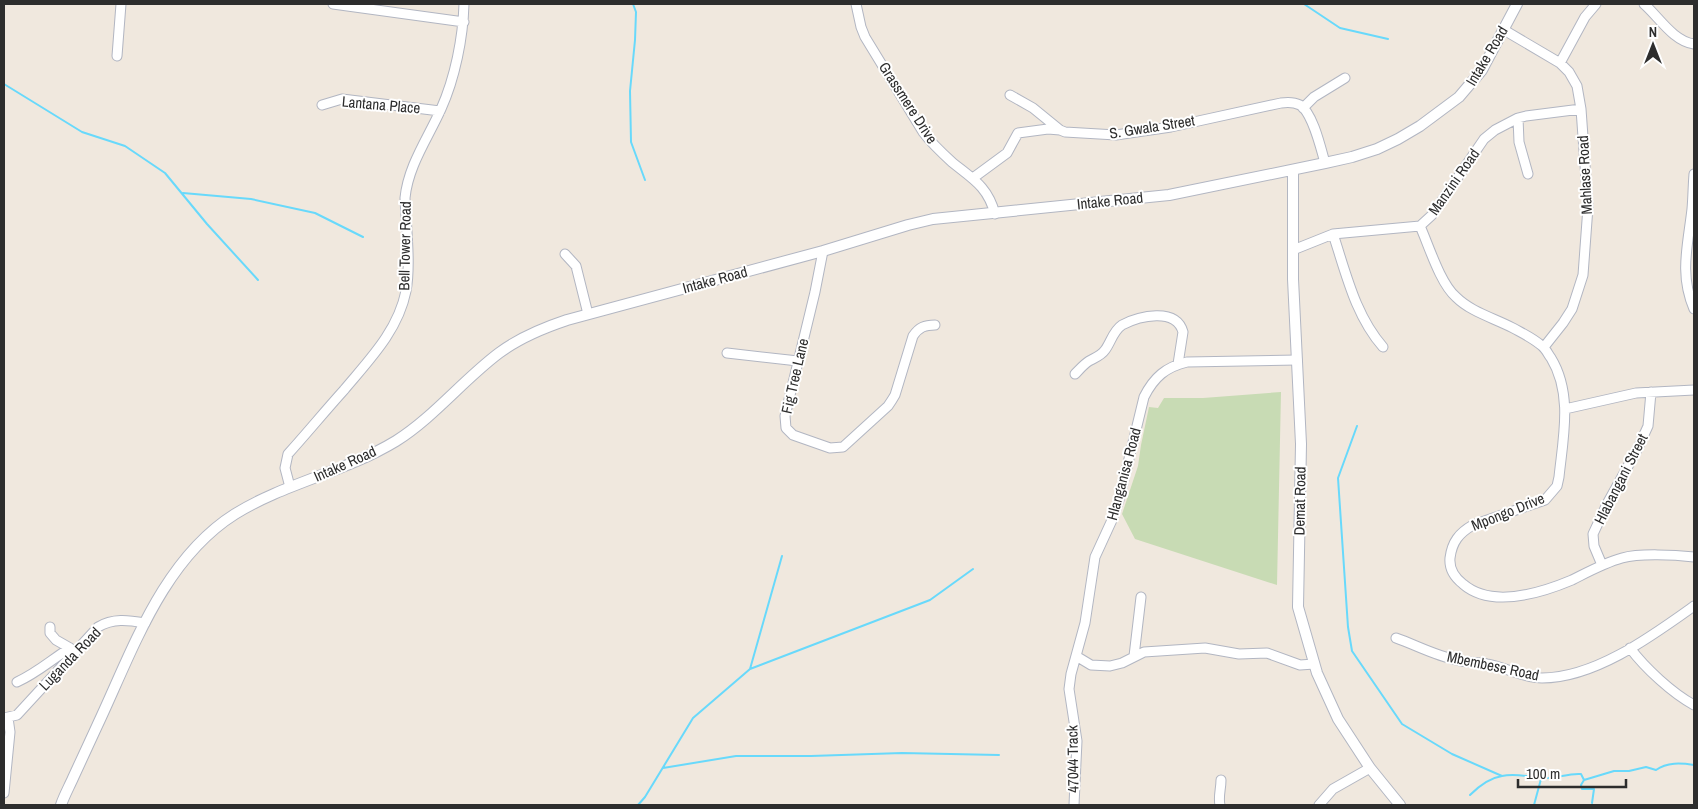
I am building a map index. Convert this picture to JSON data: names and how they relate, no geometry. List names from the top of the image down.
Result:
{
  "streets": {
    "street": [
      "Intake Road",
      "Grassmere Drive",
      "Lantana Place",
      "S. Gwala Street",
      "Mahlase Road",
      "Manzini Road",
      "Bell Tower Road",
      "Fig Tree Lane",
      "Hlanganisa Road",
      "Hlabangani Street",
      "Demat Road",
      "Mpongo Drive",
      "Luganda Road",
      "Mbembese Road",
      "47044 Track"
    ]
  },
  "crossings": [
    ["Intake Road", "Grassmere Drive"],
    ["Intake Road", "Mahlase Road"],
    ["Intake Road", "Bell Tower Road"],
    ["Intake Road", "Fig Tree Lane"],
    ["Intake Road", "Demat Road"],
    ["Intake Road", "Luganda Road"],
    ["Grassmere Drive", "S. Gwala Street"],
    ["Lantana Place", "Bell Tower Road"],
    ["Mahlase Road", "Manzini Road"],
    ["Mahlase Road", "Mpongo Drive"],
    ["Manzini Road", "Demat Road"],
    ["Manzini Road", "Mpongo Drive"],
    ["Hlanganisa Road", "Demat Road"],
    ["Hlanganisa Road", "47044 Track"],
    ["Hlabangani Street", "Mpongo Drive"]
  ],
  "scale_bar": "100 m",
  "north": "top"
}
